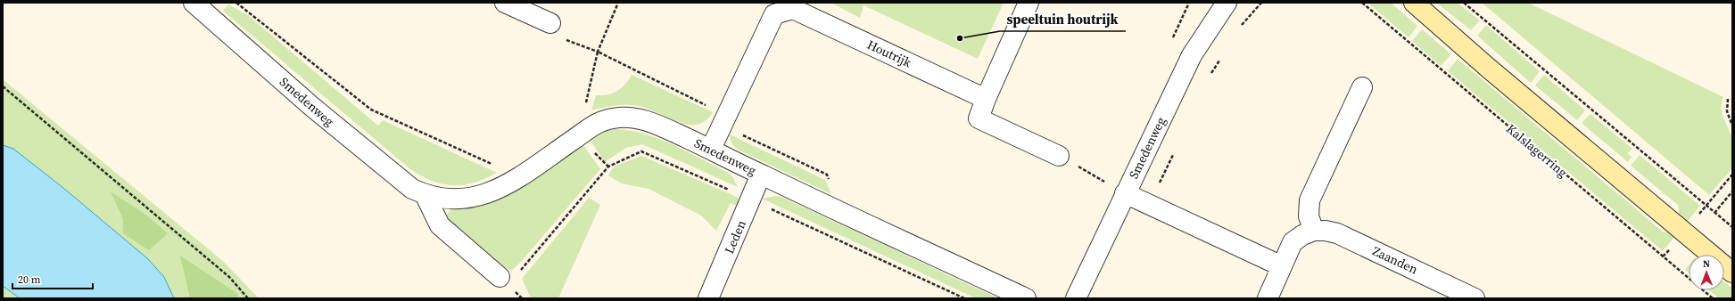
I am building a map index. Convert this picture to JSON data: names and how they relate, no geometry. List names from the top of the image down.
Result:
{
  "streets": {
    "street": [
      "Houtrijk",
      "Smedenweg",
      "Leden",
      "Zaanden"
    ],
    "path": ["Kalslagerring"]
  },
  "crossings": [
    ["Houtrijk", "Smedenweg"],
    ["Smedenweg", "Leden"]
  ],
  "places": ["speeltuin houtrijk"],
  "scale_bar": "20 m",
  "north": "top"
}
